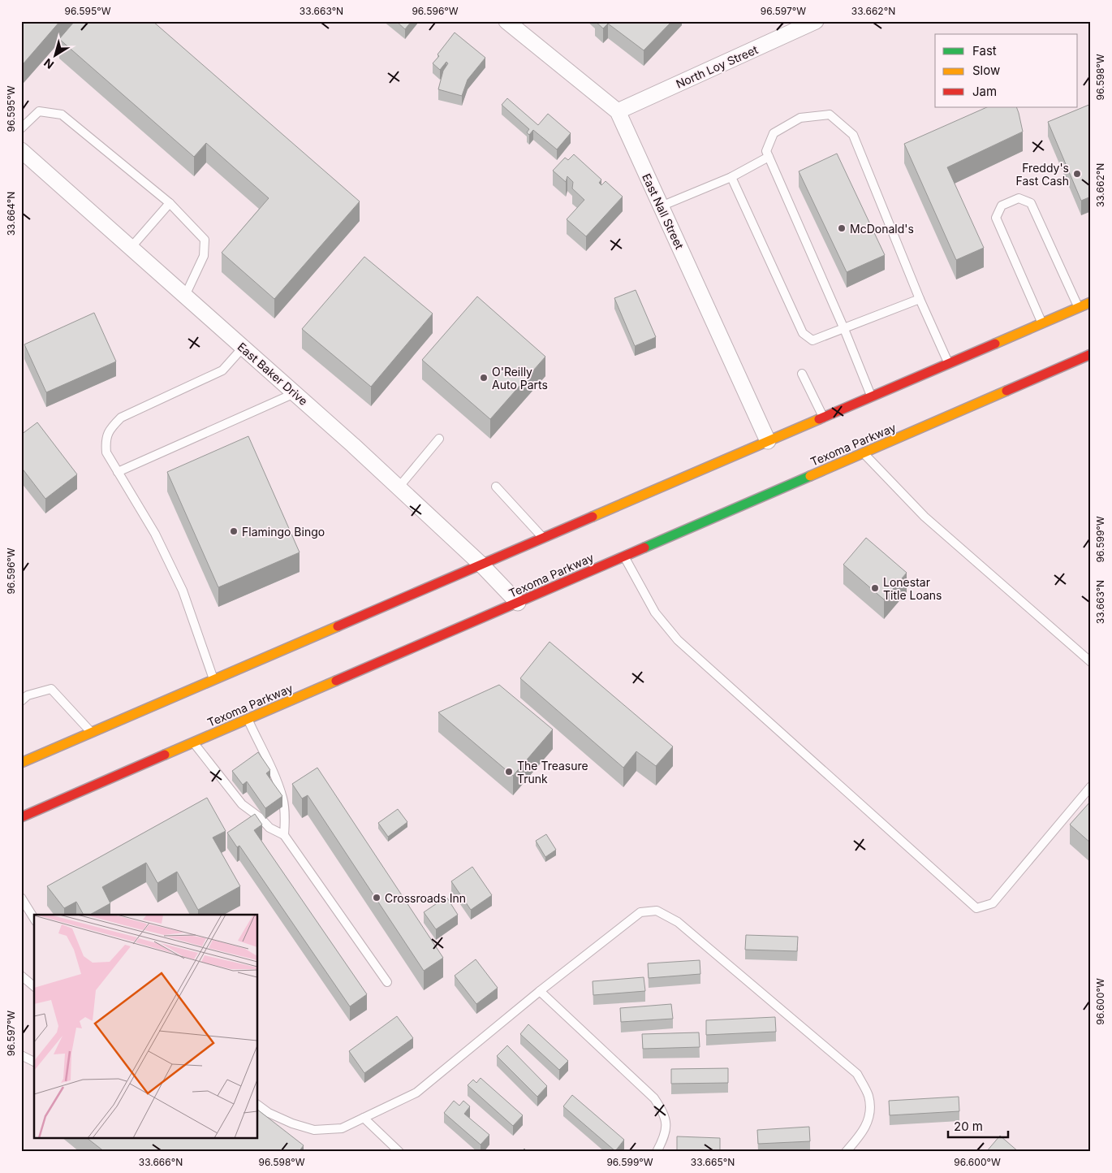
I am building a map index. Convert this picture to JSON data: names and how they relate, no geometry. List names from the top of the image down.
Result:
{
  "streets": {
    "main road": ["Texoma Parkway"],
    "street": ["North Loy Street", "East Nall Street", "East Baker Drive"]
  },
  "crossings": [
    ["North Loy Street", "East Nall Street"],
    ["East Baker Drive", "Texoma Parkway"]
  ],
  "places": [
    "Freddy's Fast Cash",
    "McDonald's",
    "O'Reilly Auto Parts",
    "Flamingo Bingo",
    "Lonestar Title Loans",
    "The Treasure Trunk",
    "Crossroads Inn"
  ],
  "legend": ["Fast", "Slow", "Jam"],
  "scale_bar": "20 m",
  "north": "bottom left",
  "coordinates": [
    "96.595°W",
    "33.663°N",
    "96.596°W",
    "96.597°W",
    "33.662°N",
    "96.598°W",
    "33.664°N",
    "96.599°W",
    "96.600°W",
    "33.666°N",
    "33.665°N"
  ]
}
